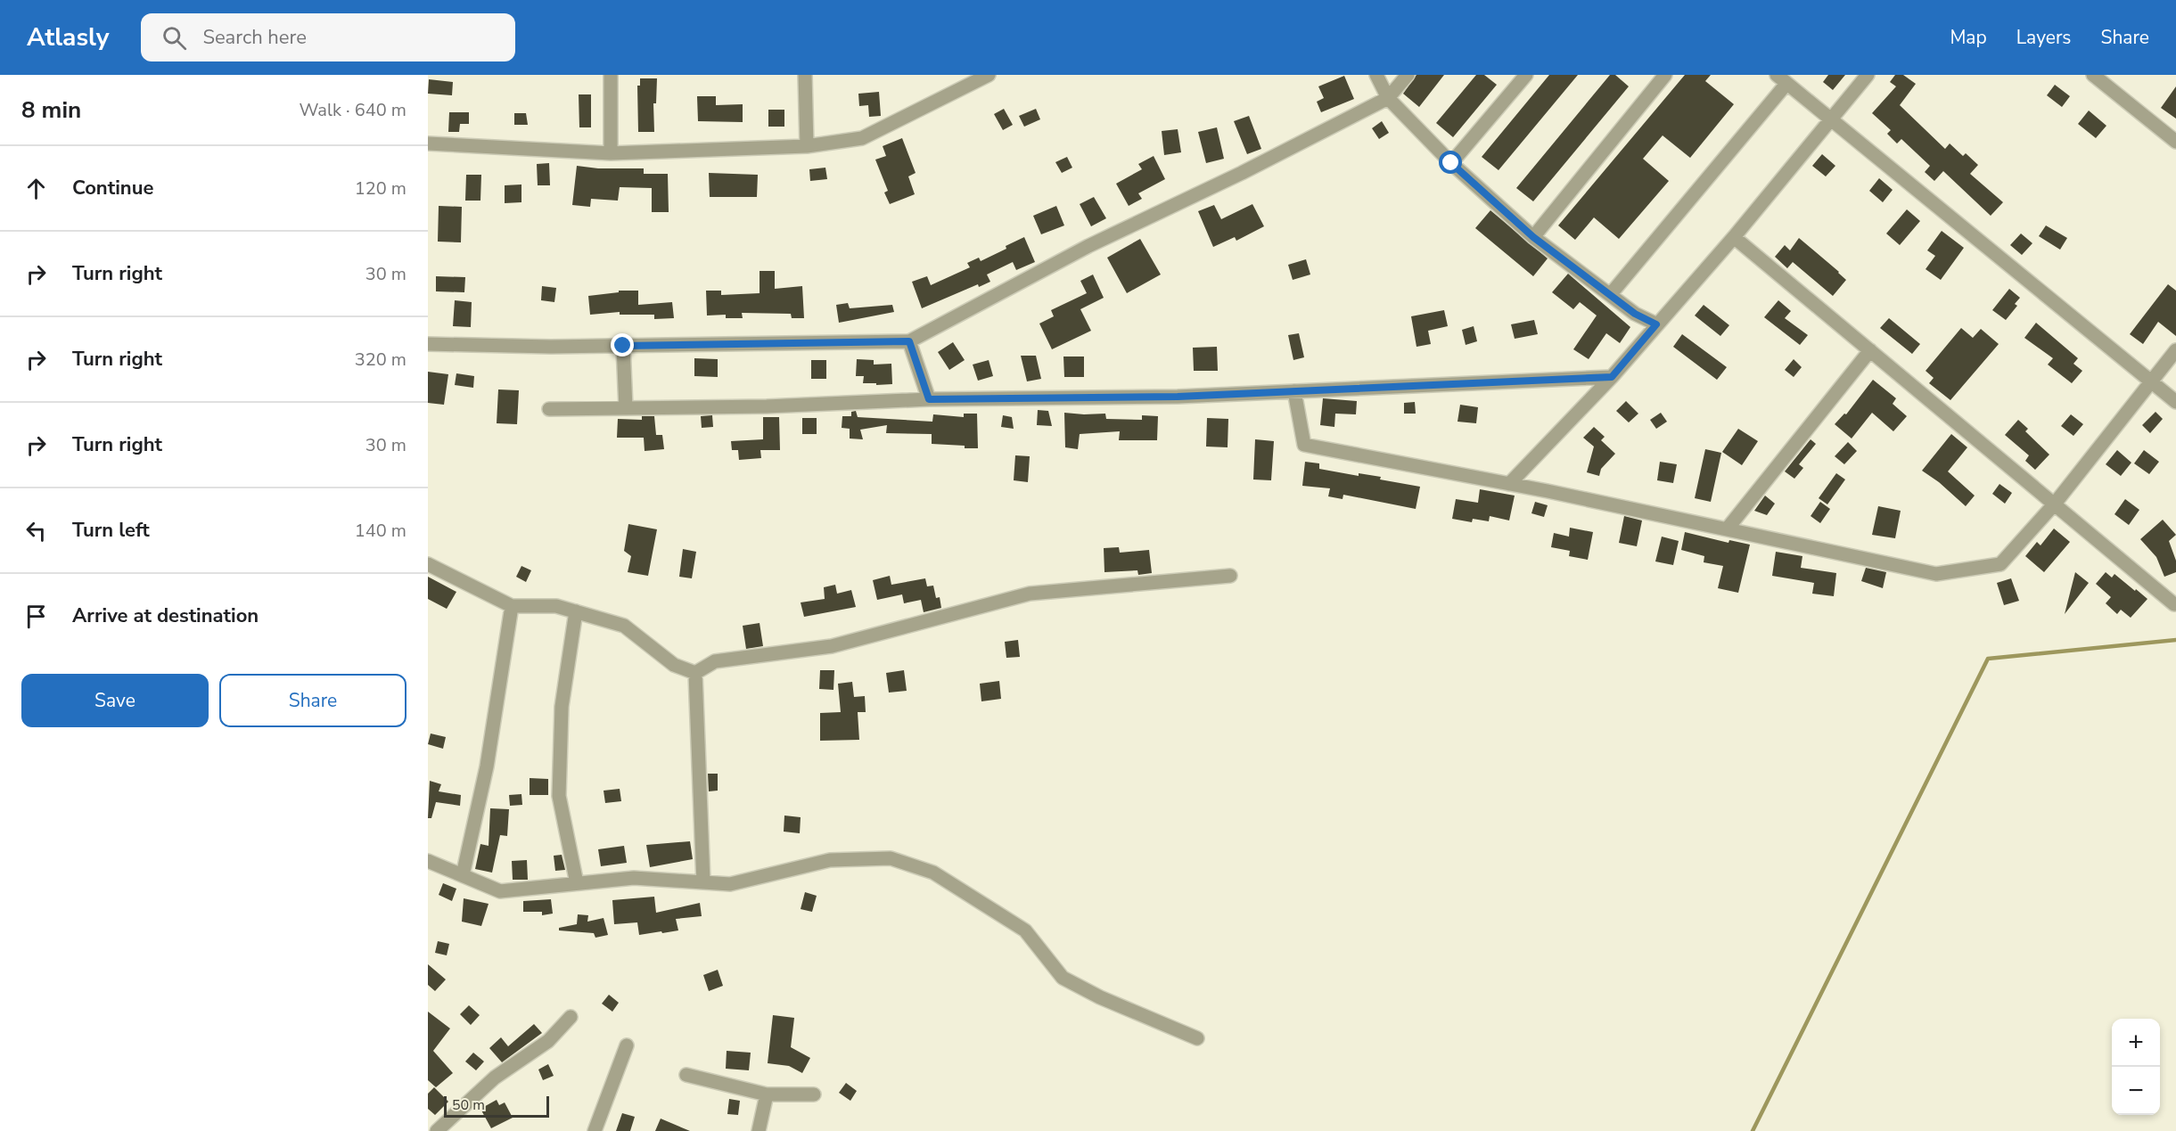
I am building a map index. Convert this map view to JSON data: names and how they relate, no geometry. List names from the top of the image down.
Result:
{
  "scale_bar": "50 m",
  "page": {
    "header": "Atlasly",
    "search": "Search here",
    "nav": ["Map", "Layers", "Share"],
    "heading": ["8 min", "Walk · 640 m"],
    "list": [
      ["Continue", "120 m"],
      ["Turn right", "30 m"],
      ["Turn right", "320 m"],
      ["Turn right", "30 m"],
      ["Turn left", "140 m"],
      "Arrive at destination"
    ],
    "buttons": ["Save", "Share"],
    "map_buttons": ["+", "−"],
    "scale": "50 m"
  }
}
